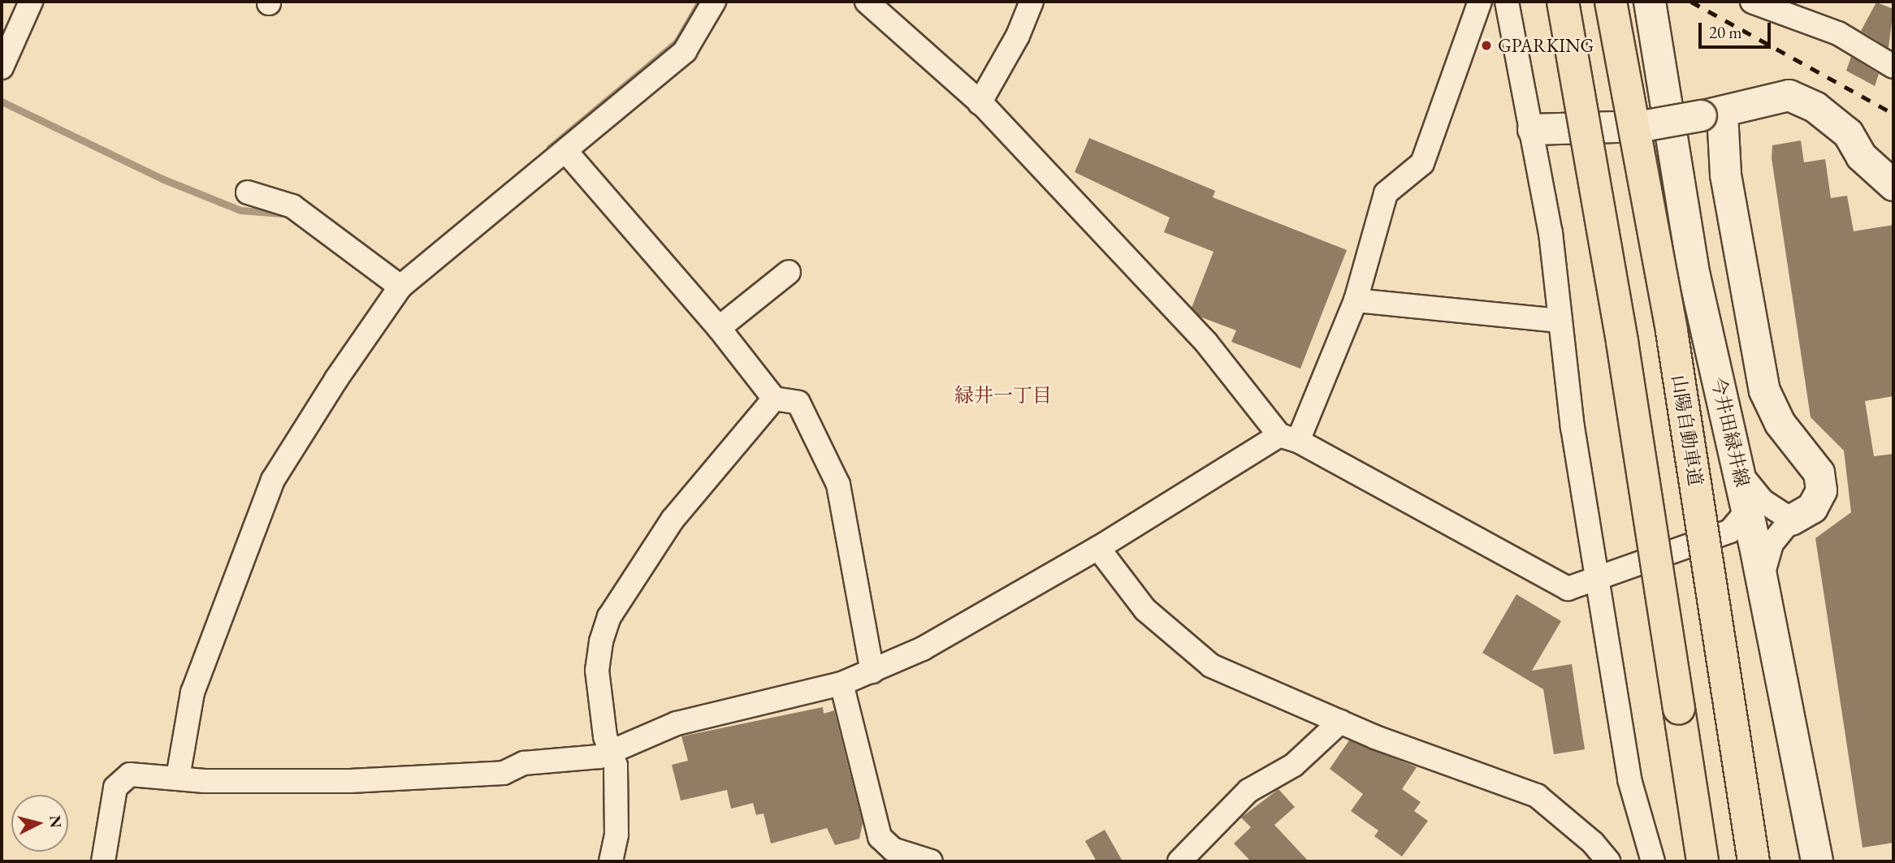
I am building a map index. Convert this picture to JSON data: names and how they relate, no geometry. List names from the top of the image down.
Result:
{
  "streets": {
    "highway": ["山陽自動車道"],
    "main road": ["今井田緑井線"]
  },
  "districts": ["緑井一丁目"],
  "places": ["GPARKING"],
  "scale_bar": "20 m",
  "north": "right"
}
